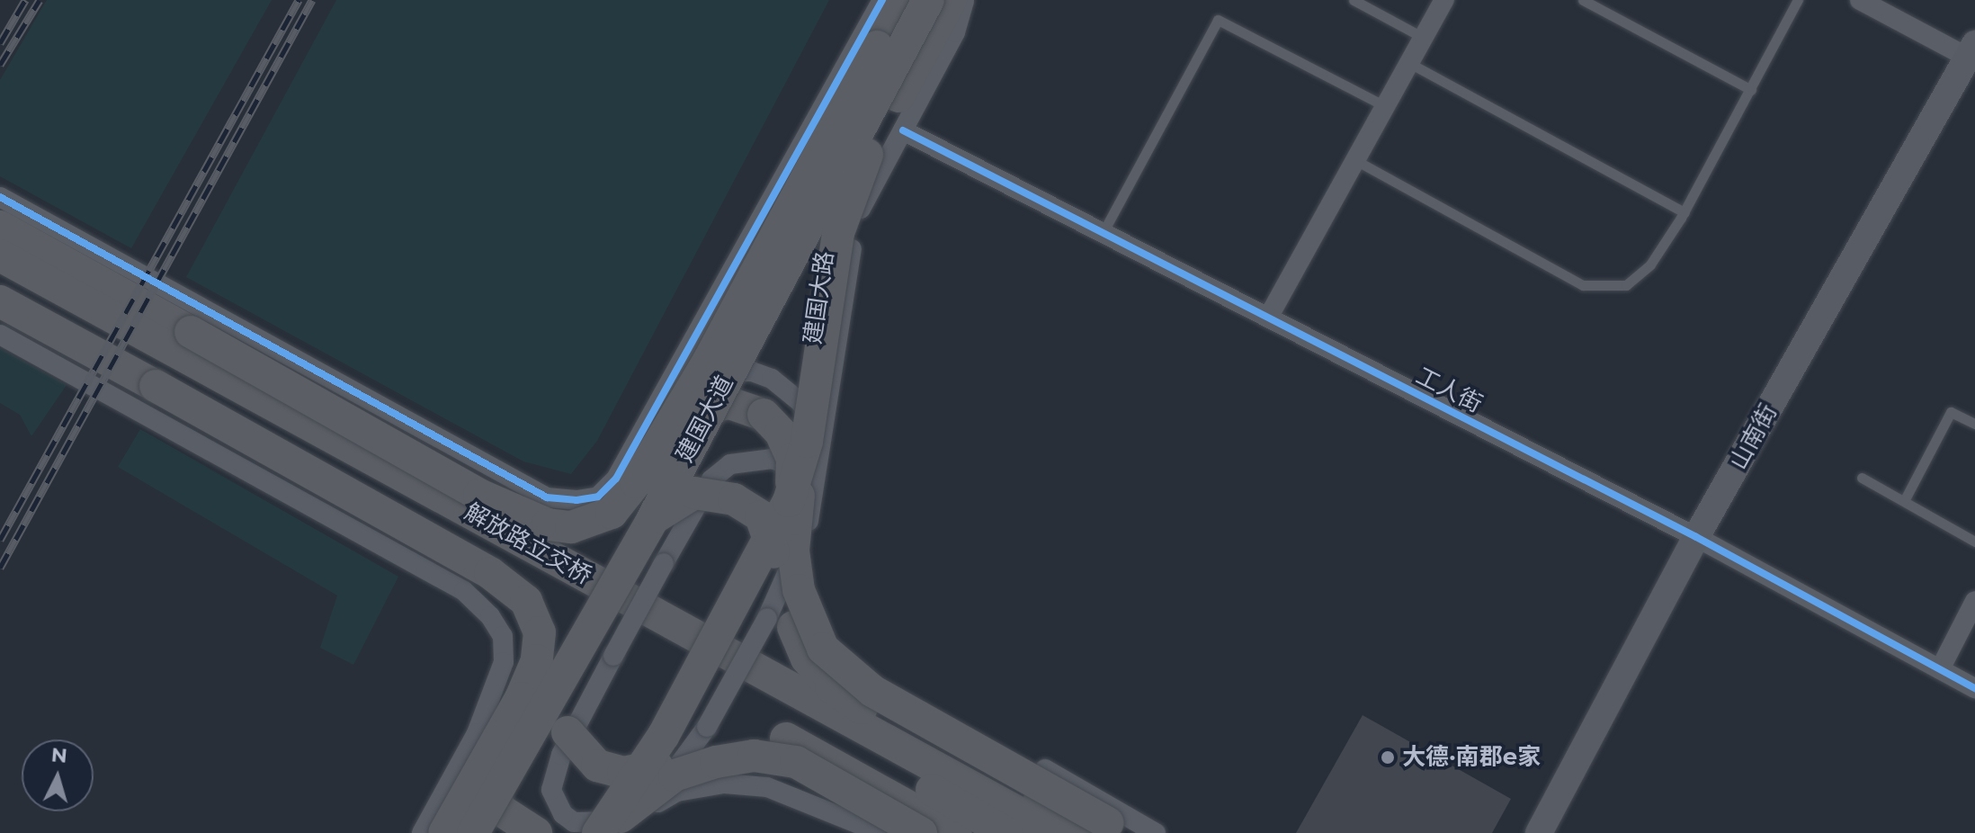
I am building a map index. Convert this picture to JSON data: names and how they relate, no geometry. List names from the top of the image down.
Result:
{
  "streets": {
    "highway": ["建国大道", "解放路立交桥"],
    "main road": ["山南街"],
    "street": ["建国大路", "工人街"]
  },
  "crossings": [
    ["建国大路", "工人街"],
    ["工人街", "山南街"]
  ],
  "places": ["大德·南郡e家"],
  "north": "top"
}
